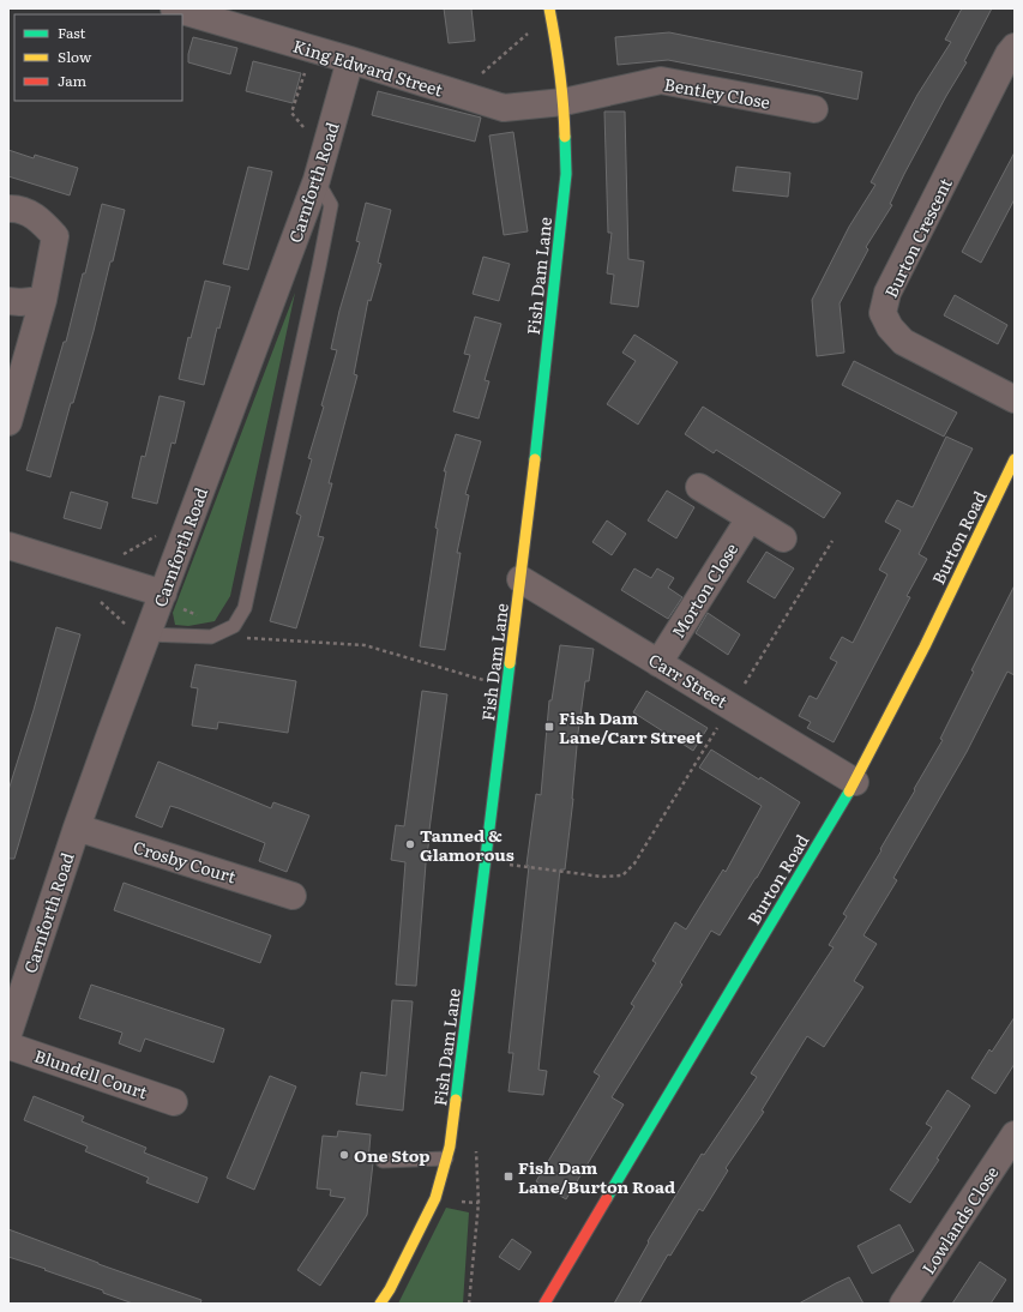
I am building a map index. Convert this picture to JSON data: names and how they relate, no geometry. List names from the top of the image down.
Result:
{
  "streets": {
    "street": [
      "King Edward Street",
      "Bentley Close",
      "Carnforth Road",
      "Burton Crescent",
      "Fish Dam Lane",
      "Burton Road",
      "Morton Close",
      "Carr Street",
      "Crosby Court",
      "Blundell Court",
      "Lowlands Close"
    ]
  },
  "crossings": [
    ["King Edward Street", "Bentley Close"],
    ["King Edward Street", "Carnforth Road"],
    ["King Edward Street", "Fish Dam Lane"],
    ["Bentley Close", "Fish Dam Lane"],
    ["Carnforth Road", "Crosby Court"],
    ["Fish Dam Lane", "Carr Street"],
    ["Burton Road", "Carr Street"],
    ["Morton Close", "Carr Street"]
  ],
  "places": {
    "transit": ["Fish Dam Lane/Carr Street", "Fish Dam Lane/Burton Road"],
    "other": ["Tanned & Glamorous", "One Stop"]
  },
  "legend": ["Fast", "Slow", "Jam"]
}
